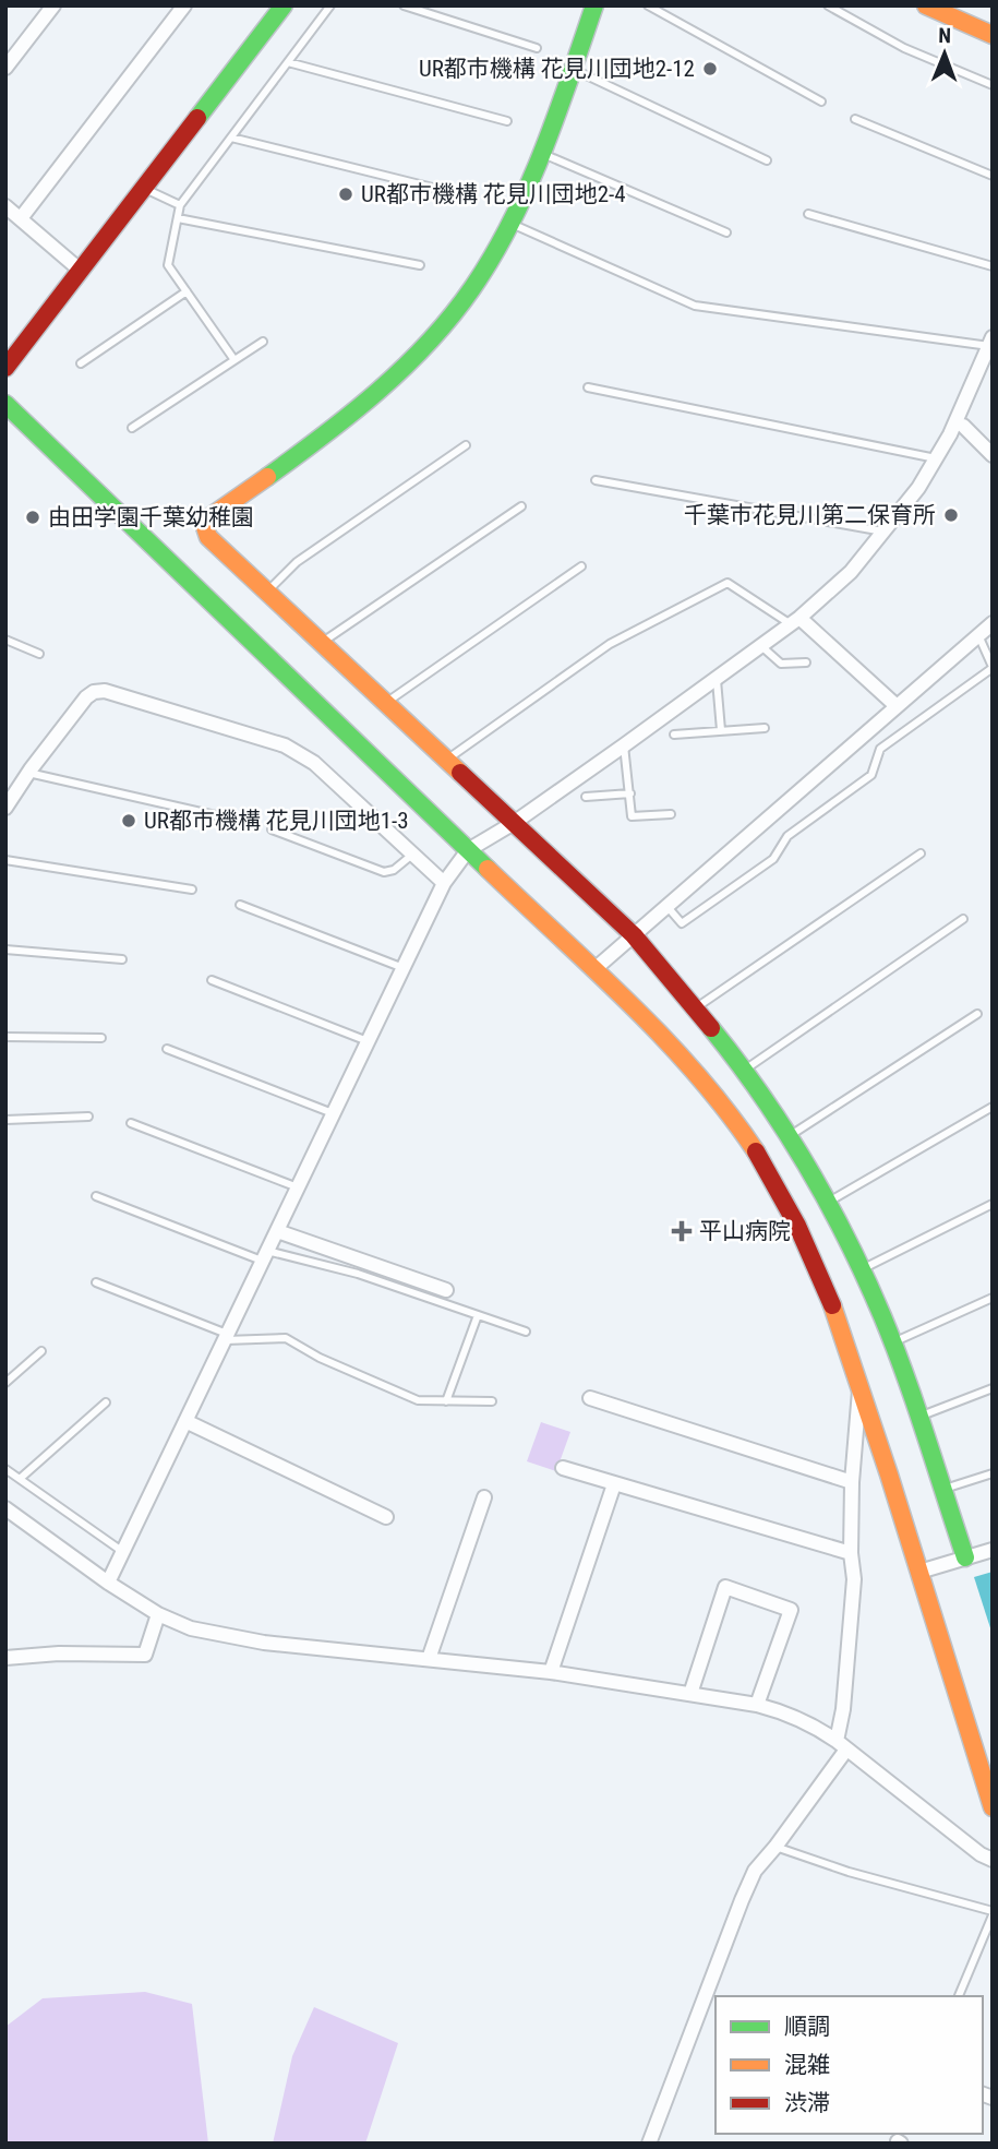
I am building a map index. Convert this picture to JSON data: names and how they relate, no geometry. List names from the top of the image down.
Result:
{
  "places": {
    "other": [
      "UR都市機構 花見川団地2-12",
      "UR都市機構 花見川団地2-4",
      "千葉市花見川第二保育所",
      "由田学園千葉幼稚園",
      "UR都市機構 花見川団地1-3"
    ],
    "health": ["平山病院"]
  },
  "legend": ["順調", "混雑", "渋滞"],
  "north": "top"
}
